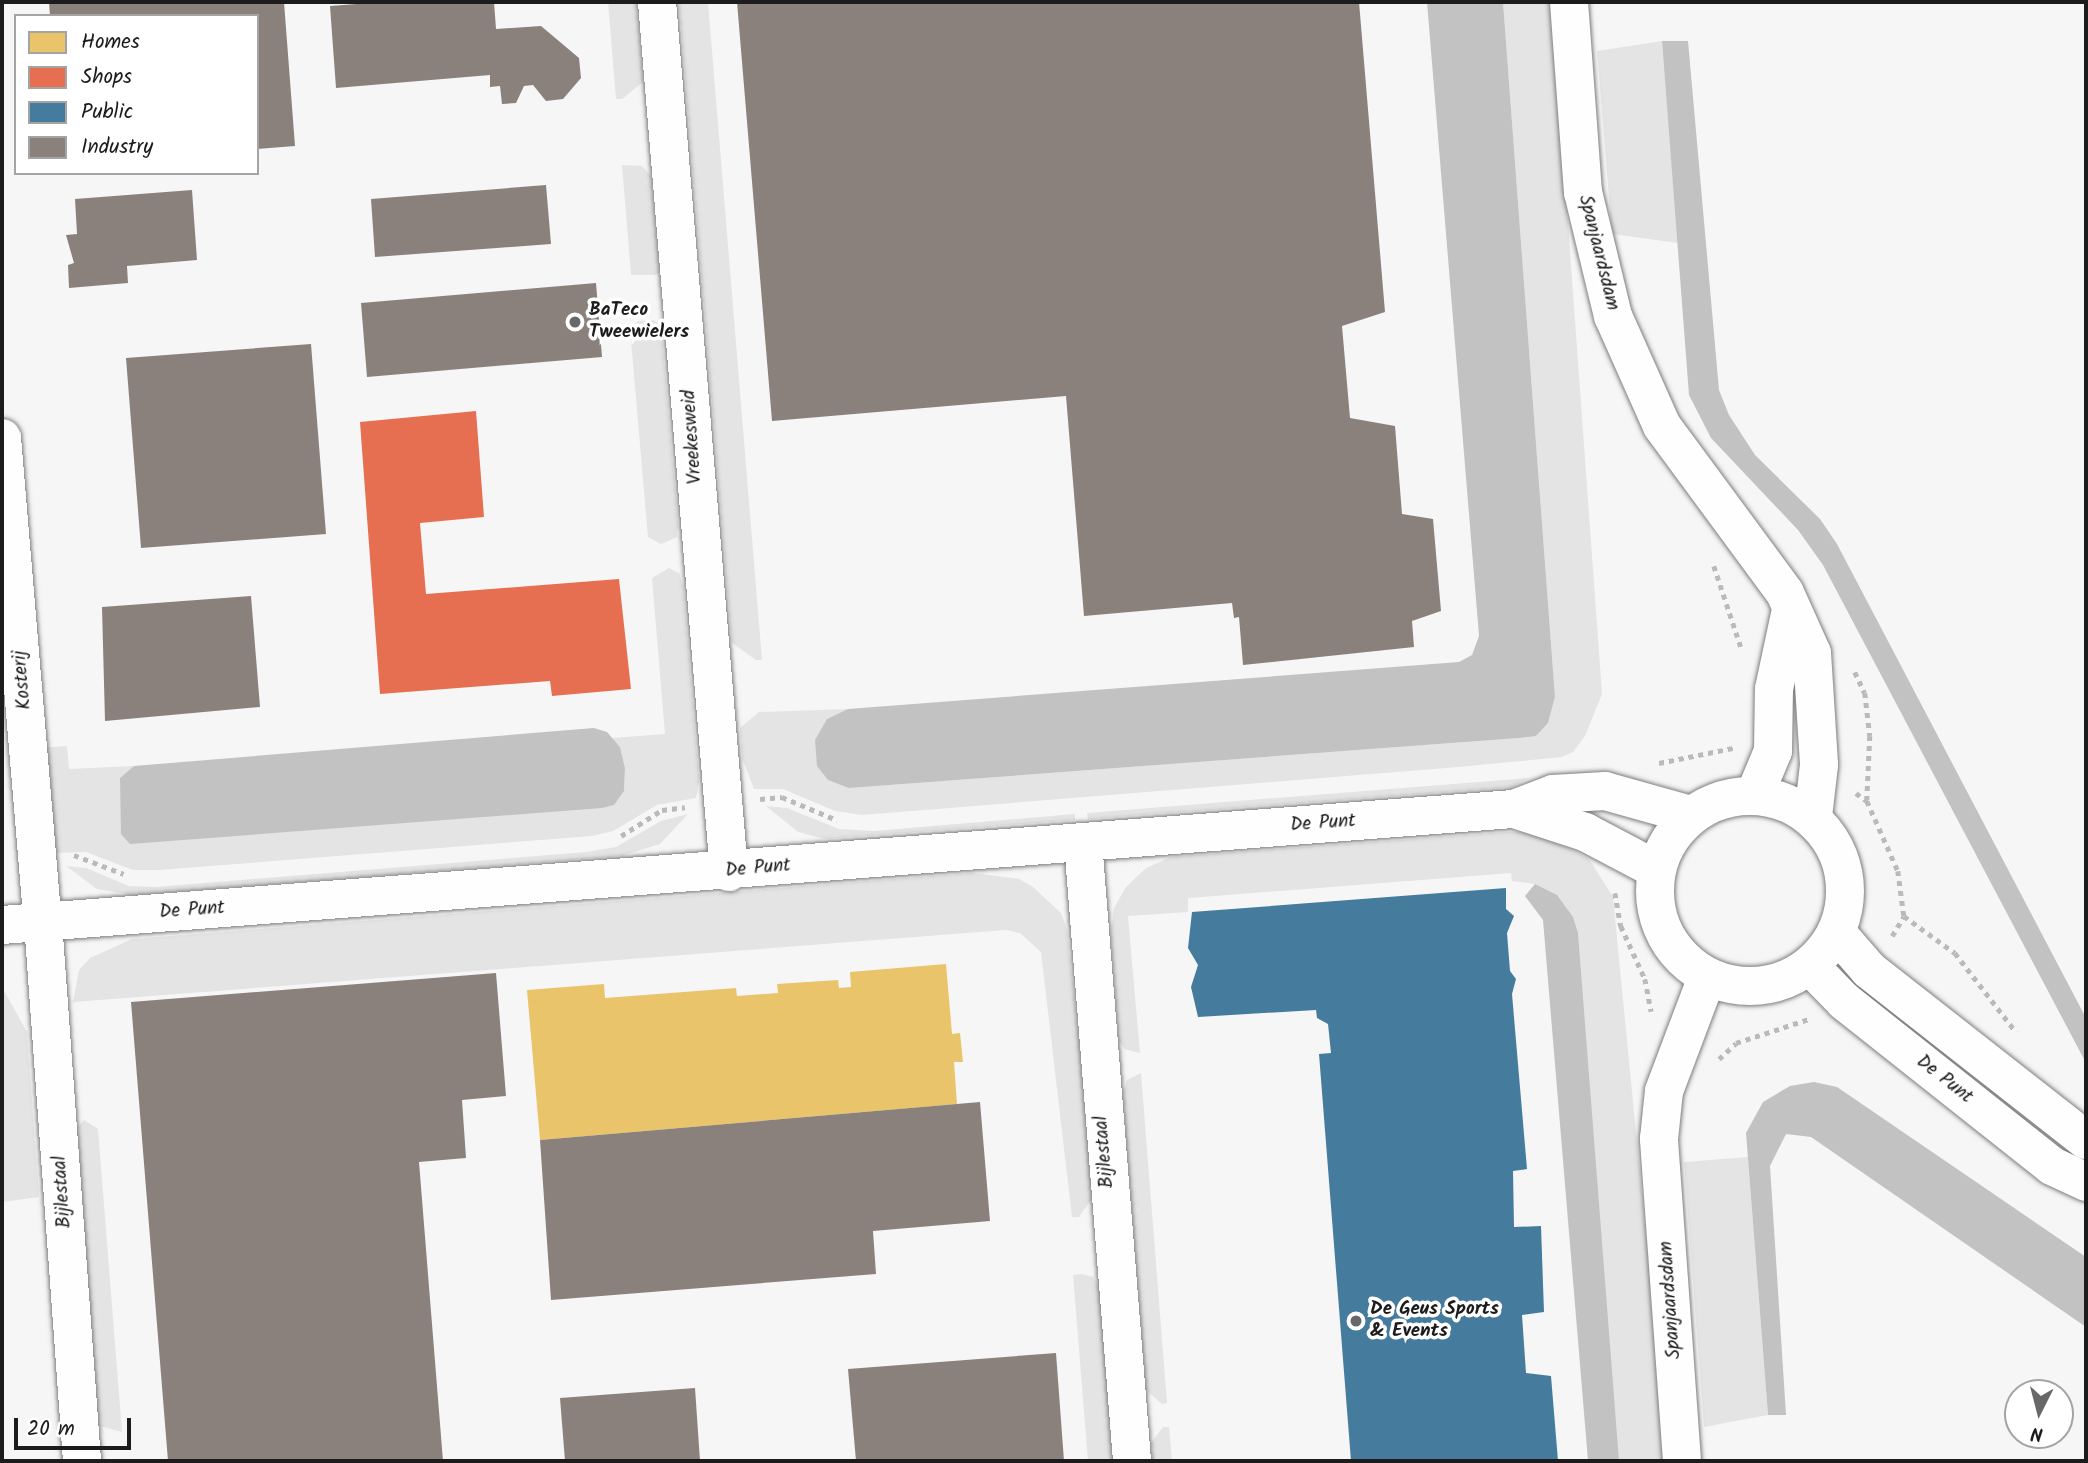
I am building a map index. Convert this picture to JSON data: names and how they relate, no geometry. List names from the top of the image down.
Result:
{
  "streets": {
    "street": [
      "Spanjaardsdam",
      "Vreekesweid",
      "Kosterij",
      "De Punt",
      "Bijlestaal"
    ]
  },
  "crossings": [
    ["Spanjaardsdam", "De Punt"],
    ["Vreekesweid", "De Punt"],
    ["Kosterij", "De Punt"],
    ["Kosterij", "Bijlestaal"],
    ["De Punt", "Bijlestaal"]
  ],
  "places": ["BaTeco Tweewielers", "De Geus Sports & Events"],
  "legend": [
    "Homes",
    "Shops",
    "Public",
    "Industry"
  ],
  "scale_bar": "20 m",
  "north": "bottom"
}
